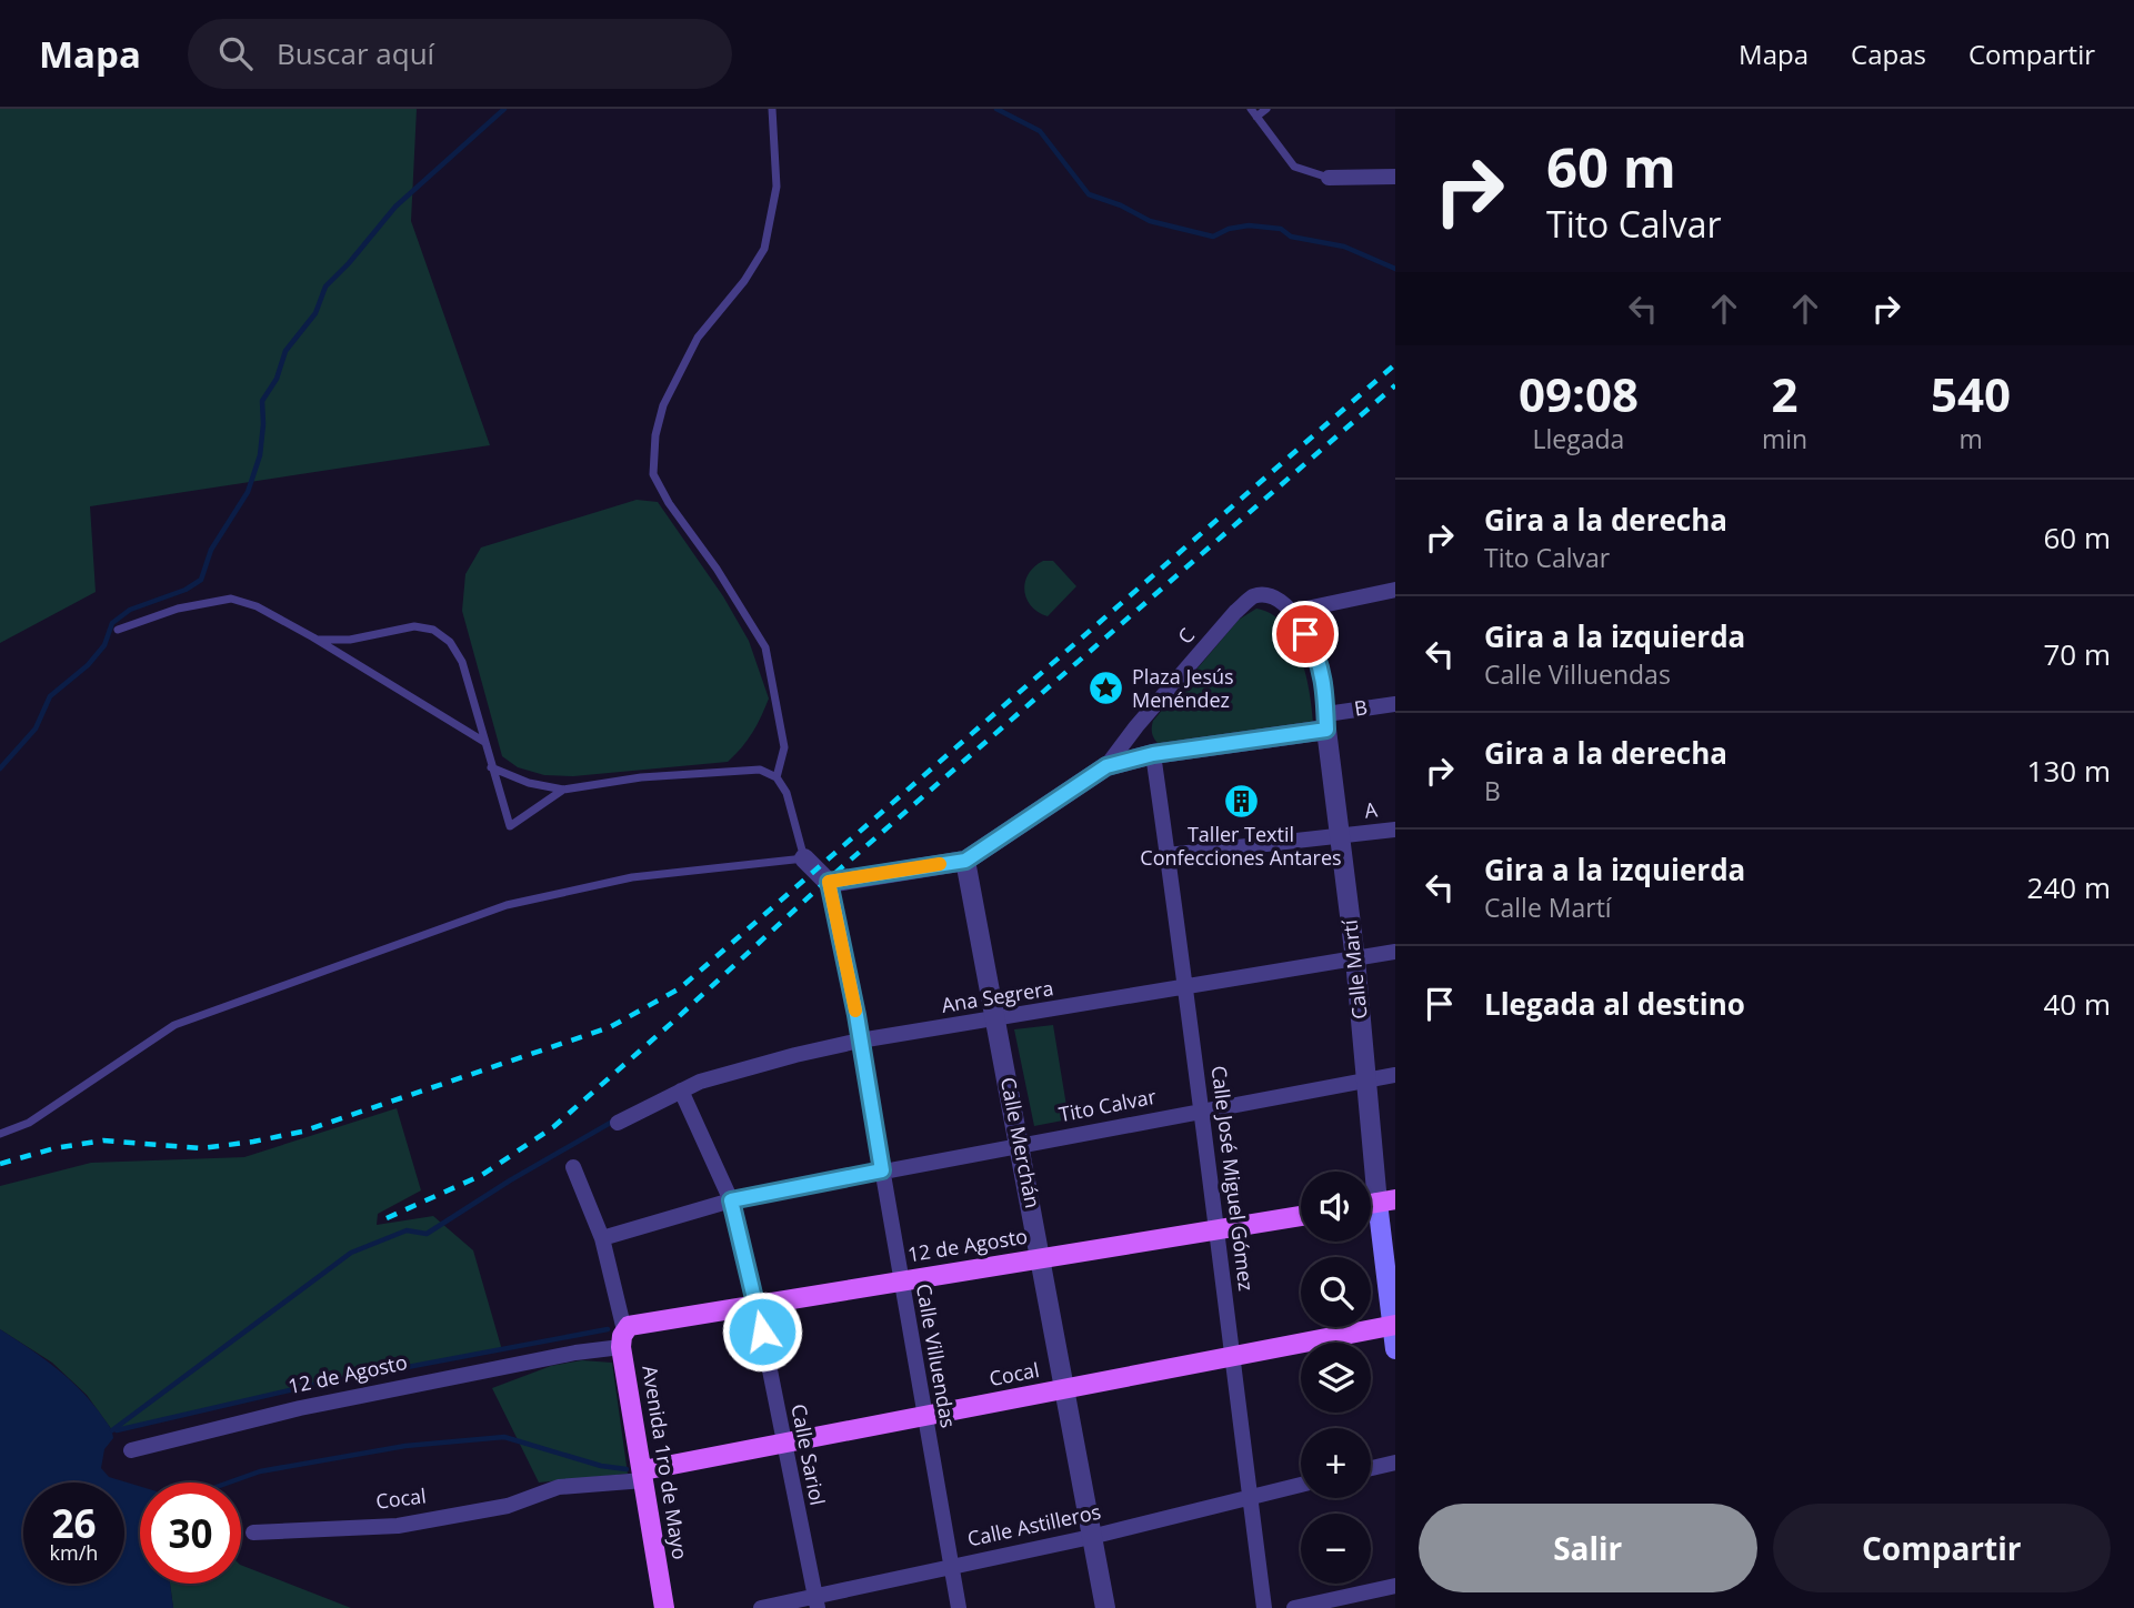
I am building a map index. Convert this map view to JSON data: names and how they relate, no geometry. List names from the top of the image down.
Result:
{
  "streets": {
    "main road": [
      "Calle Martí",
      "12 de Agosto",
      "Cocal",
      "Avenida 1ro de Mayo"
    ],
    "street": [
      "C",
      "B",
      "A",
      "Ana Segrera",
      "Tito Calvar",
      "Calle Merchán",
      "Calle José Miguel Gómez",
      "Calle Villuendas",
      "Calle Sariol",
      "Calle Astilleros"
    ]
  },
  "crossings": [
    ["C", "B"],
    ["C", "Calle Martí"],
    ["B", "Calle Martí"],
    ["B", "Calle Merchán"],
    ["B", "Calle José Miguel Gómez"],
    ["B", "Calle Villuendas"],
    ["A", "Calle Martí"],
    ["A", "Calle José Miguel Gómez"],
    ["Calle Martí", "Ana Segrera"],
    ["Calle Martí", "Tito Calvar"],
    ["Calle Martí", "Cocal"],
    ["Ana Segrera", "Calle Merchán"],
    ["Ana Segrera", "Calle José Miguel Gómez"],
    ["Ana Segrera", "Calle Villuendas"],
    ["Ana Segrera", "Calle Sariol"],
    ["Tito Calvar", "Calle Merchán"],
    ["Tito Calvar", "Calle José Miguel Gómez"],
    ["Tito Calvar", "Calle Villuendas"],
    ["Tito Calvar", "Calle Sariol"],
    ["Calle Merchán", "12 de Agosto"],
    ["Calle Merchán", "Cocal"],
    ["Calle Merchán", "Calle Astilleros"],
    ["Calle José Miguel Gómez", "12 de Agosto"],
    ["Calle José Miguel Gómez", "Cocal"],
    ["Calle José Miguel Gómez", "Calle Astilleros"],
    ["12 de Agosto", "Calle Villuendas"],
    ["12 de Agosto", "Calle Sariol"],
    ["12 de Agosto", "Avenida 1ro de Mayo"],
    ["Calle Villuendas", "Cocal"],
    ["Calle Villuendas", "Calle Astilleros"],
    ["Cocal", "Calle Sariol"],
    ["Cocal", "Avenida 1ro de Mayo"],
    ["Calle Sariol", "Calle Astilleros"]
  ],
  "places": {
    "place": ["Plaza Jesús Menéndez"],
    "building": ["Taller Textil Confecciones Antares"]
  },
  "page": {
    "header": "Mapa",
    "search": "Buscar aquí",
    "nav": ["Mapa", "Capas", "Compartir"],
    "turn": ["60 m", "Tito Calvar"],
    "eta": [
      "09:08",
      "Llegada",
      "2",
      "min",
      "540",
      "m"
    ],
    "list": [
      {
        "name": "Gira a la derecha",
        "note": "Tito Calvar",
        "value": "60 m"
      },
      {
        "name": "Gira a la izquierda",
        "note": "Calle Villuendas",
        "value": "70 m"
      },
      {
        "name": "Gira a la derecha",
        "note": "B",
        "value": "130 m"
      },
      {
        "name": "Gira a la izquierda",
        "note": "Calle Martí",
        "value": "240 m"
      },
      {
        "name": "Llegada al destino",
        "value": "40 m"
      }
    ],
    "map_buttons": ["+", "−"],
    "speed": "26 km/h",
    "limit": "30",
    "buttons": ["Salir", "Compartir"]
  }
}
